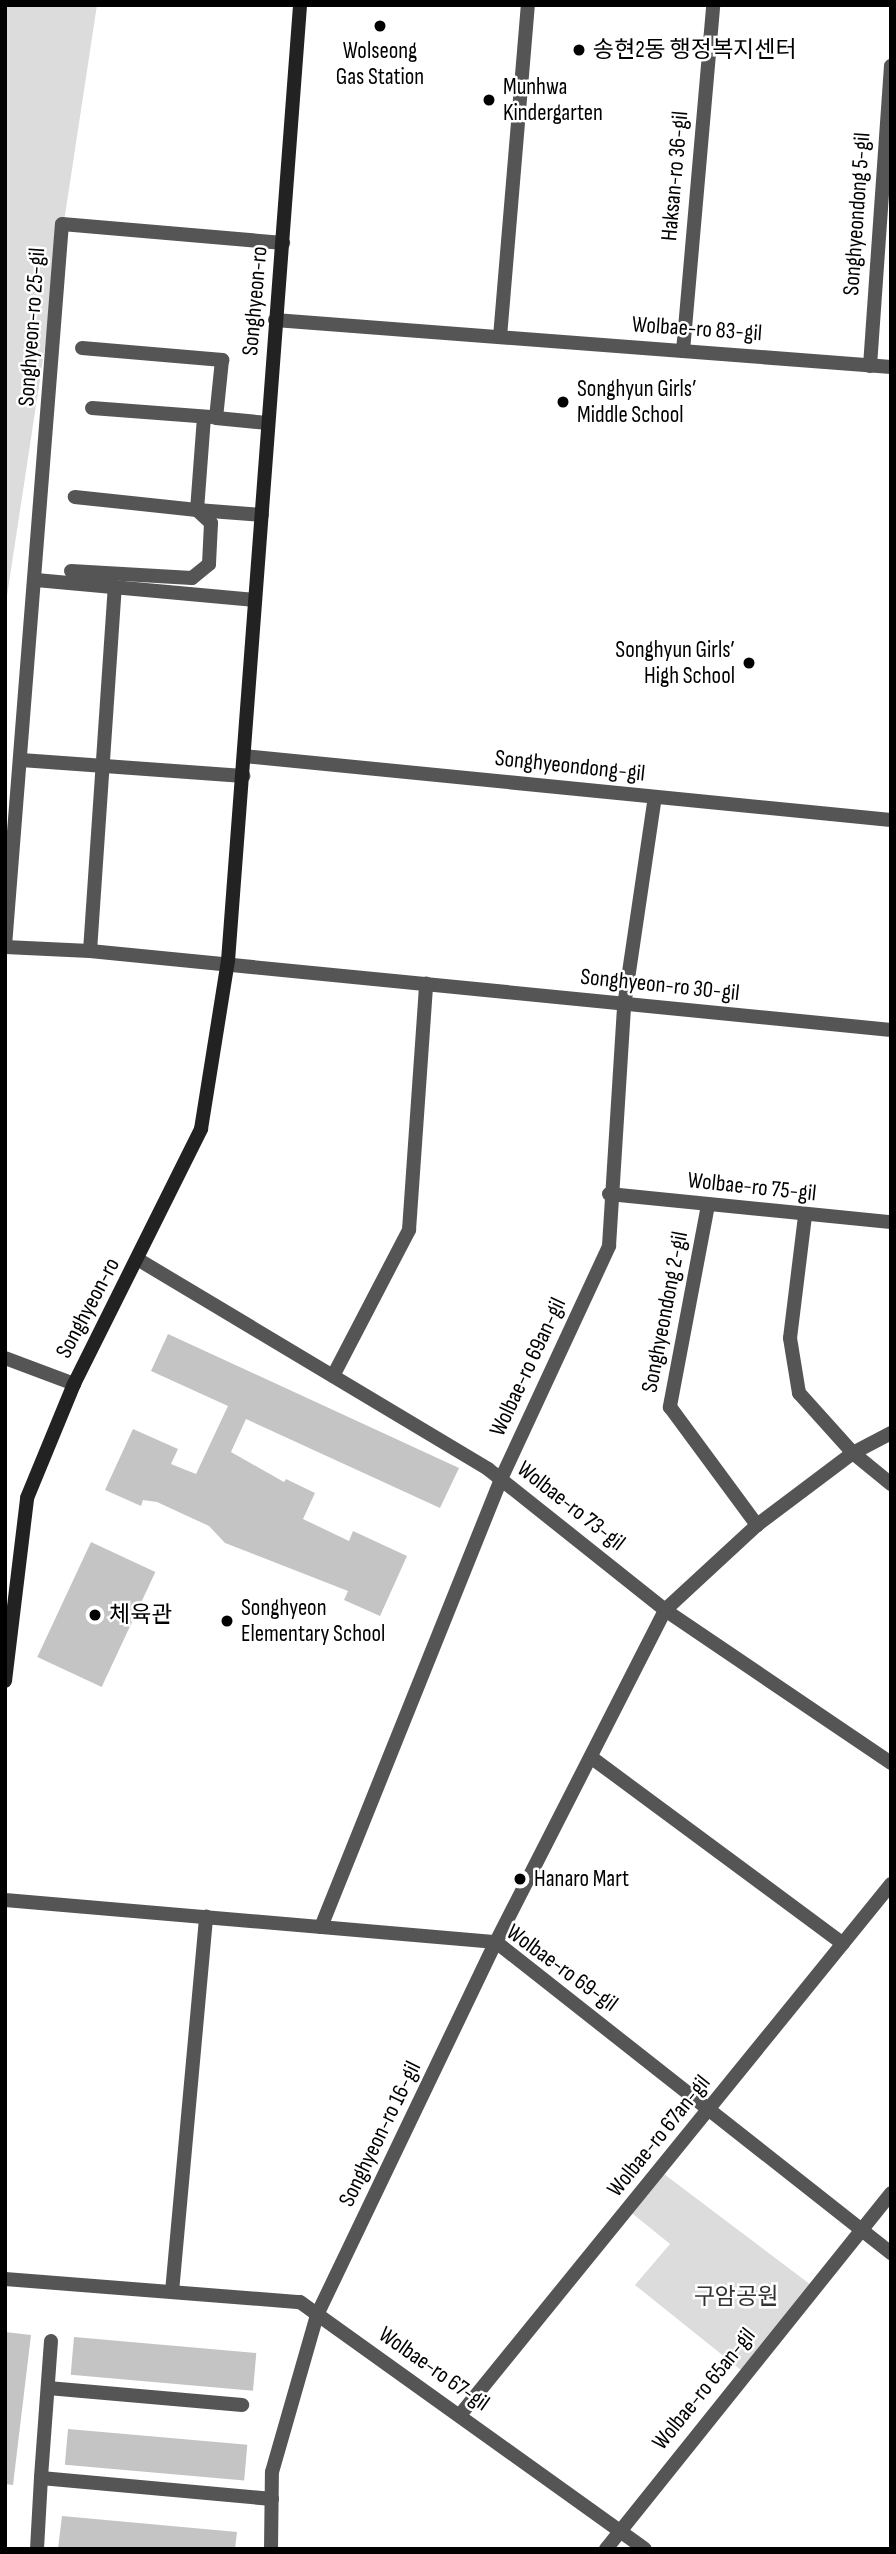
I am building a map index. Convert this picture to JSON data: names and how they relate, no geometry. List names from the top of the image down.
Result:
{
  "streets": {
    "main road": ["Songhyeon-ro"],
    "street": [
      "Haksan-ro 36-gil",
      "Songhyeondong 5-gil",
      "Songhyeon-ro 25-gil",
      "Wolbae-ro 83-gil",
      "Songhyeondong-gil",
      "Songhyeon-ro 30-gil",
      "Wolbae-ro 75-gil",
      "Songhyeondong 2-gil",
      "Wolbae-ro 69an-gil",
      "Wolbae-ro 73-gil",
      "Wolbae-ro 69-gil",
      "Songhyeon-ro 16-gil",
      "Wolbae-ro 67an-gil",
      "Wolbae-ro 67-gil",
      "Wolbae-ro 65an-gil"
    ]
  },
  "crossings": [
    ["Haksan-ro 36-gil", "Wolbae-ro 83-gil"],
    ["Songhyeondong 5-gil", "Wolbae-ro 83-gil"],
    ["Songhyeon-ro", "Songhyeon-ro 25-gil"],
    ["Songhyeon-ro", "Wolbae-ro 83-gil"],
    ["Songhyeon-ro", "Songhyeondong-gil"],
    ["Songhyeon-ro", "Songhyeon-ro 30-gil"],
    ["Songhyeon-ro", "Wolbae-ro 73-gil"],
    ["Songhyeondong-gil", "Wolbae-ro 69an-gil"],
    ["Songhyeon-ro 30-gil", "Wolbae-ro 69an-gil"],
    ["Wolbae-ro 75-gil", "Songhyeondong 2-gil"],
    ["Wolbae-ro 75-gil", "Wolbae-ro 69an-gil"],
    ["Wolbae-ro 69an-gil", "Wolbae-ro 73-gil"],
    ["Wolbae-ro 69an-gil", "Wolbae-ro 69-gil"],
    ["Wolbae-ro 73-gil", "Songhyeon-ro 16-gil"],
    ["Wolbae-ro 69-gil", "Songhyeon-ro 16-gil"],
    ["Wolbae-ro 69-gil", "Wolbae-ro 67an-gil"],
    ["Wolbae-ro 69-gil", "Wolbae-ro 65an-gil"],
    ["Songhyeon-ro 16-gil", "Wolbae-ro 67-gil"],
    ["Wolbae-ro 67an-gil", "Wolbae-ro 67-gil"],
    ["Wolbae-ro 67-gil", "Wolbae-ro 65an-gil"]
  ],
  "parks": ["구암공원"],
  "places": [
    "Wolseong Gas Station",
    "송현2동 행정복지센터",
    "Munhwa Kindergarten",
    "Songhyun Girls’ Middle School",
    "Songhyun Girls’ High School",
    "체육관",
    "Songhyeon Elementary School",
    "Hanaro Mart"
  ]
}
